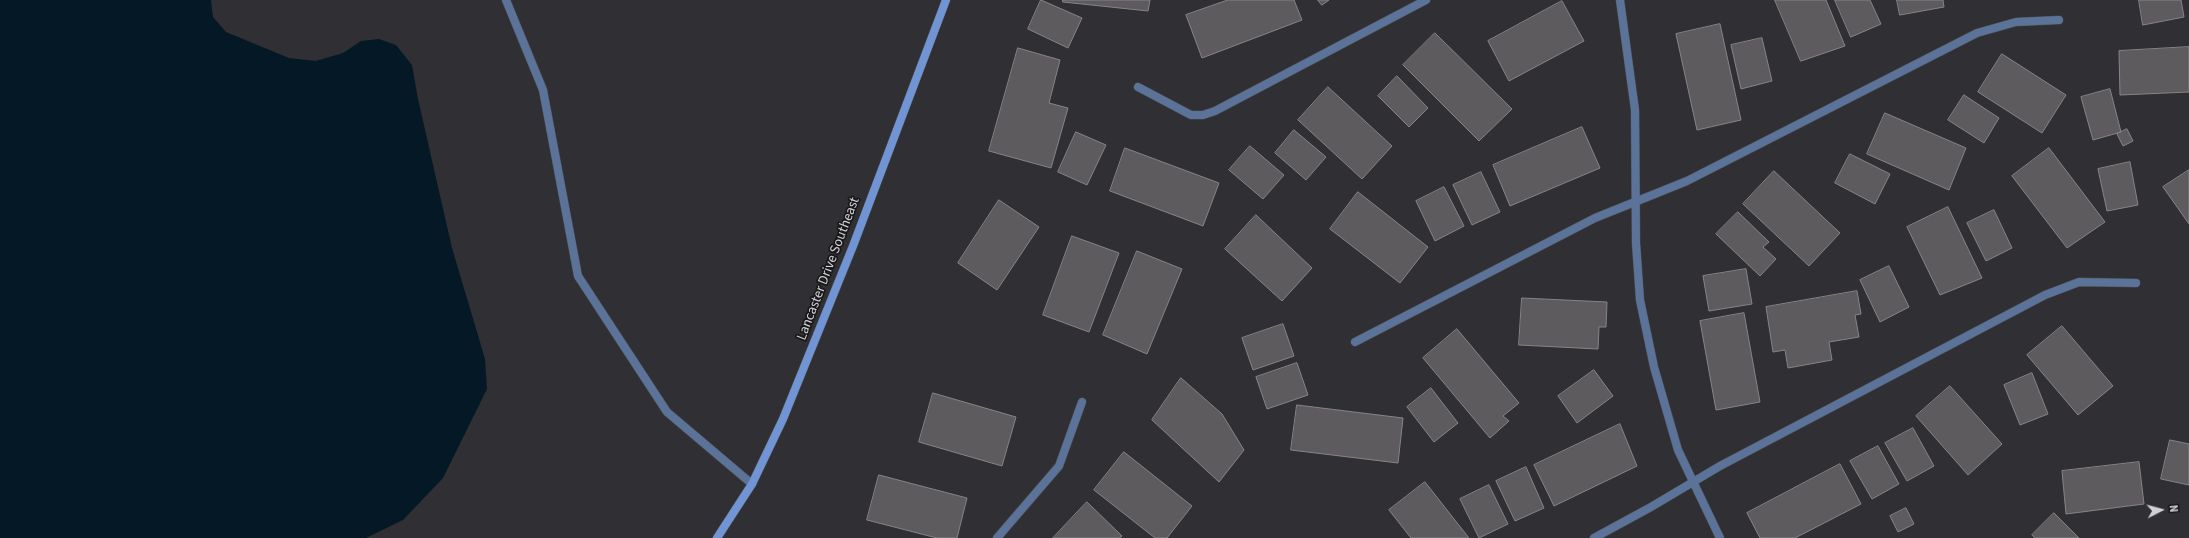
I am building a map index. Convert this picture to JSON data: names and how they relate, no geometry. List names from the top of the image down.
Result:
{
  "streets": {
    "main road": ["Lancaster Drive Southeast"]
  },
  "north": "right"
}
